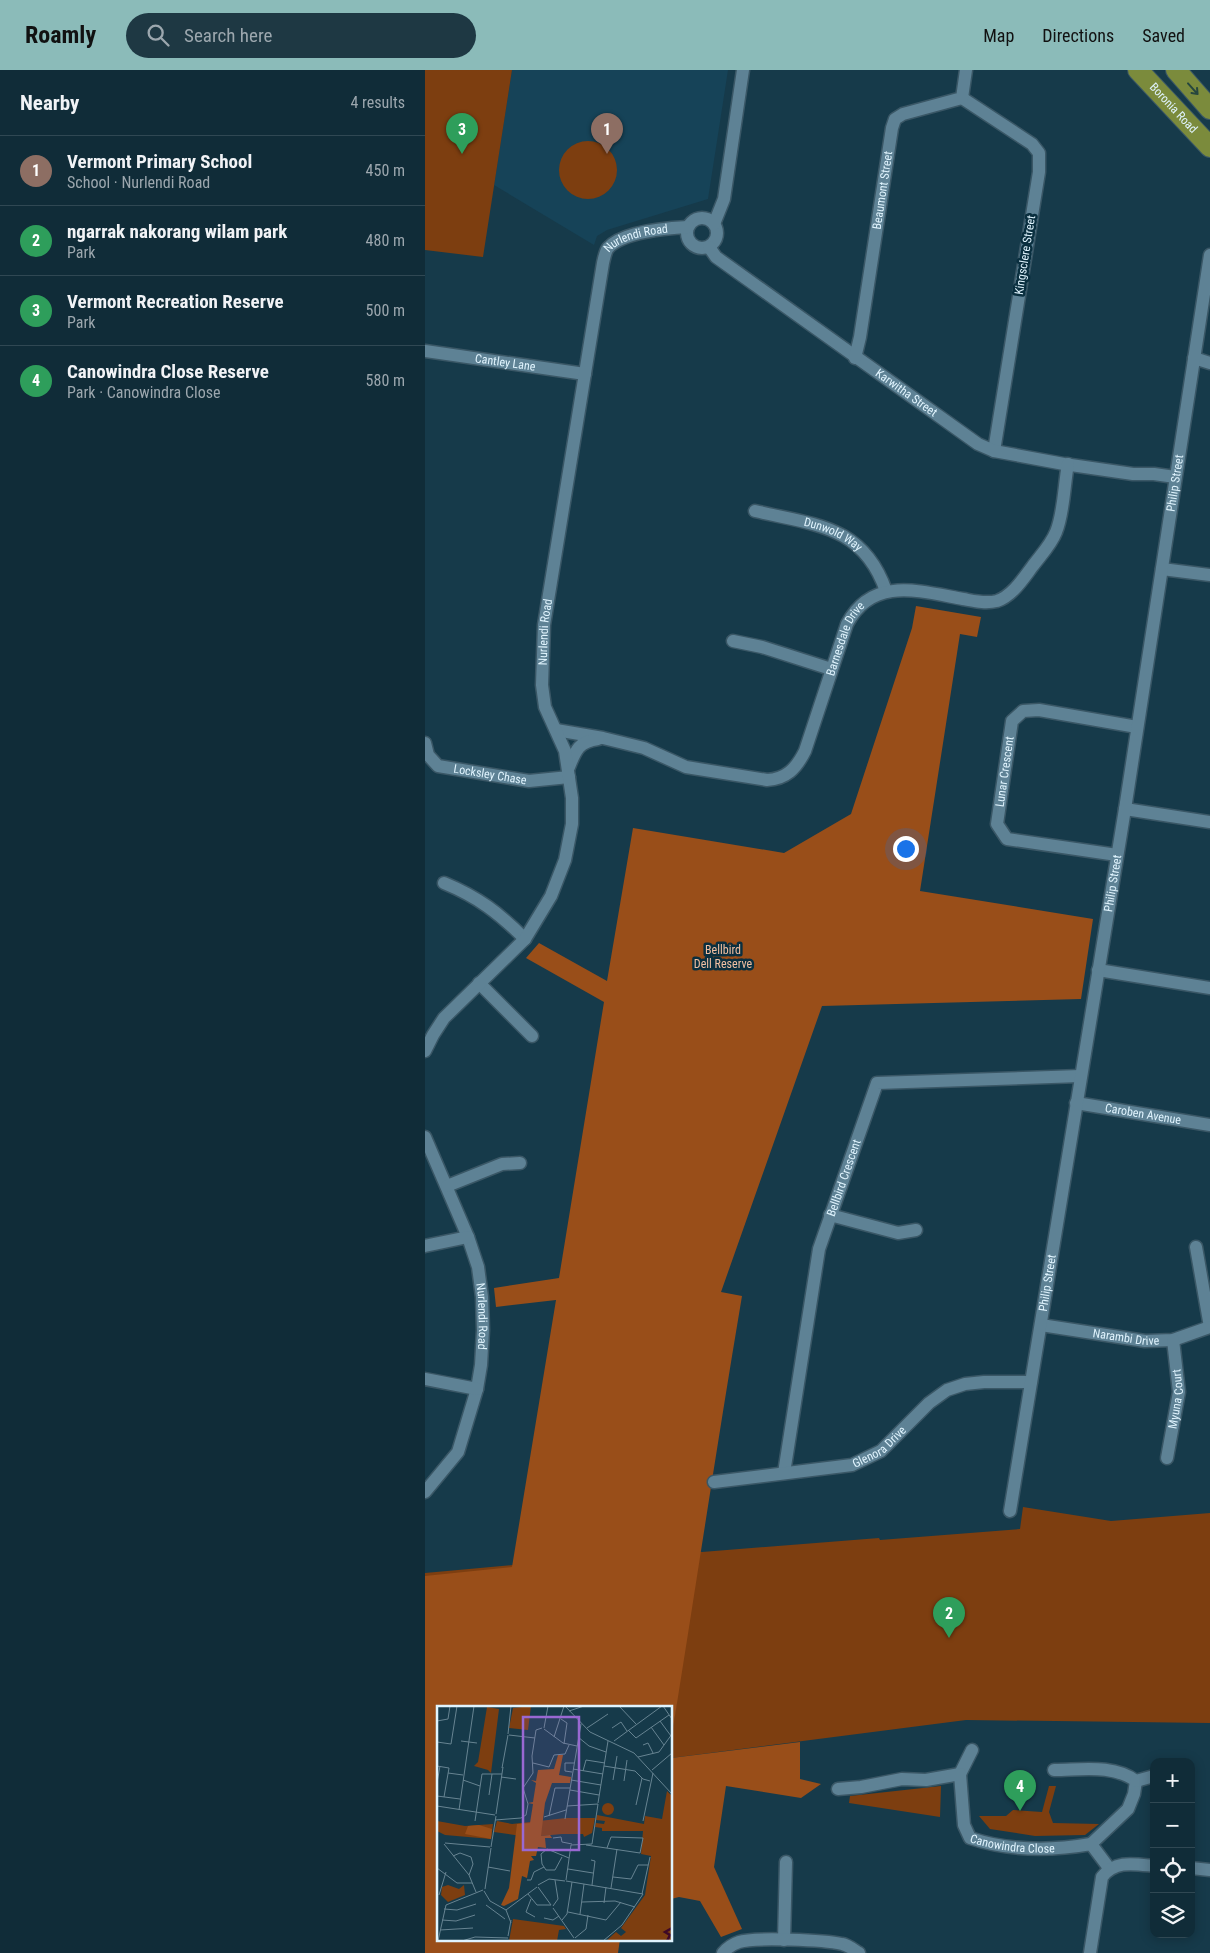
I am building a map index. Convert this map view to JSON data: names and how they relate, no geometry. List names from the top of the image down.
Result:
{
  "streets": {
    "main road": ["Boronia Road"],
    "street": [
      "Beaumont Street",
      "Nurlendi Road",
      "Kingsclere Street",
      "Cantley Lane",
      "Karwitha Street",
      "Philip Street",
      "Dunwold Way",
      "Barnesdale Drive",
      "Lunar Crescent",
      "Locksley Chase",
      "Caroben Avenue",
      "Bellbird Crescent",
      "Narambi Drive",
      "Myuna Court",
      "Glenora Drive",
      "Canowindra Close"
    ]
  },
  "crossings": [
    ["Beaumont Street", "Kingsclere Street"],
    ["Beaumont Street", "Karwitha Street"],
    ["Nurlendi Road", "Cantley Lane"],
    ["Nurlendi Road", "Karwitha Street"],
    ["Nurlendi Road", "Barnesdale Drive"],
    ["Nurlendi Road", "Locksley Chase"],
    ["Kingsclere Street", "Karwitha Street"],
    ["Karwitha Street", "Philip Street"],
    ["Karwitha Street", "Barnesdale Drive"],
    ["Philip Street", "Lunar Crescent"],
    ["Philip Street", "Caroben Avenue"],
    ["Philip Street", "Bellbird Crescent"],
    ["Philip Street", "Narambi Drive"],
    ["Philip Street", "Glenora Drive"],
    ["Dunwold Way", "Barnesdale Drive"],
    ["Bellbird Crescent", "Glenora Drive"],
    ["Narambi Drive", "Myuna Court"]
  ],
  "parks": ["Bellbird Dell Reserve"],
  "page": {
    "header": "Roamly",
    "search": "Search here",
    "nav": ["Map", "Directions", "Saved"],
    "heading": ["Nearby", "4 results"],
    "pins": [
      "1",
      "3",
      "2",
      "4"
    ],
    "list": [
      {
        "mark": "1",
        "name": "Vermont Primary School",
        "note": "School · Nurlendi Road",
        "value": "450 m"
      },
      {
        "mark": "2",
        "name": "ngarrak nakorang wilam park",
        "note": "Park",
        "value": "480 m"
      },
      {
        "mark": "3",
        "name": "Vermont Recreation Reserve",
        "note": "Park",
        "value": "500 m"
      },
      {
        "mark": "4",
        "name": "Canowindra Close Reserve",
        "note": "Park · Canowindra Close",
        "value": "580 m"
      }
    ],
    "map_buttons": ["+", "−"]
  }
}
